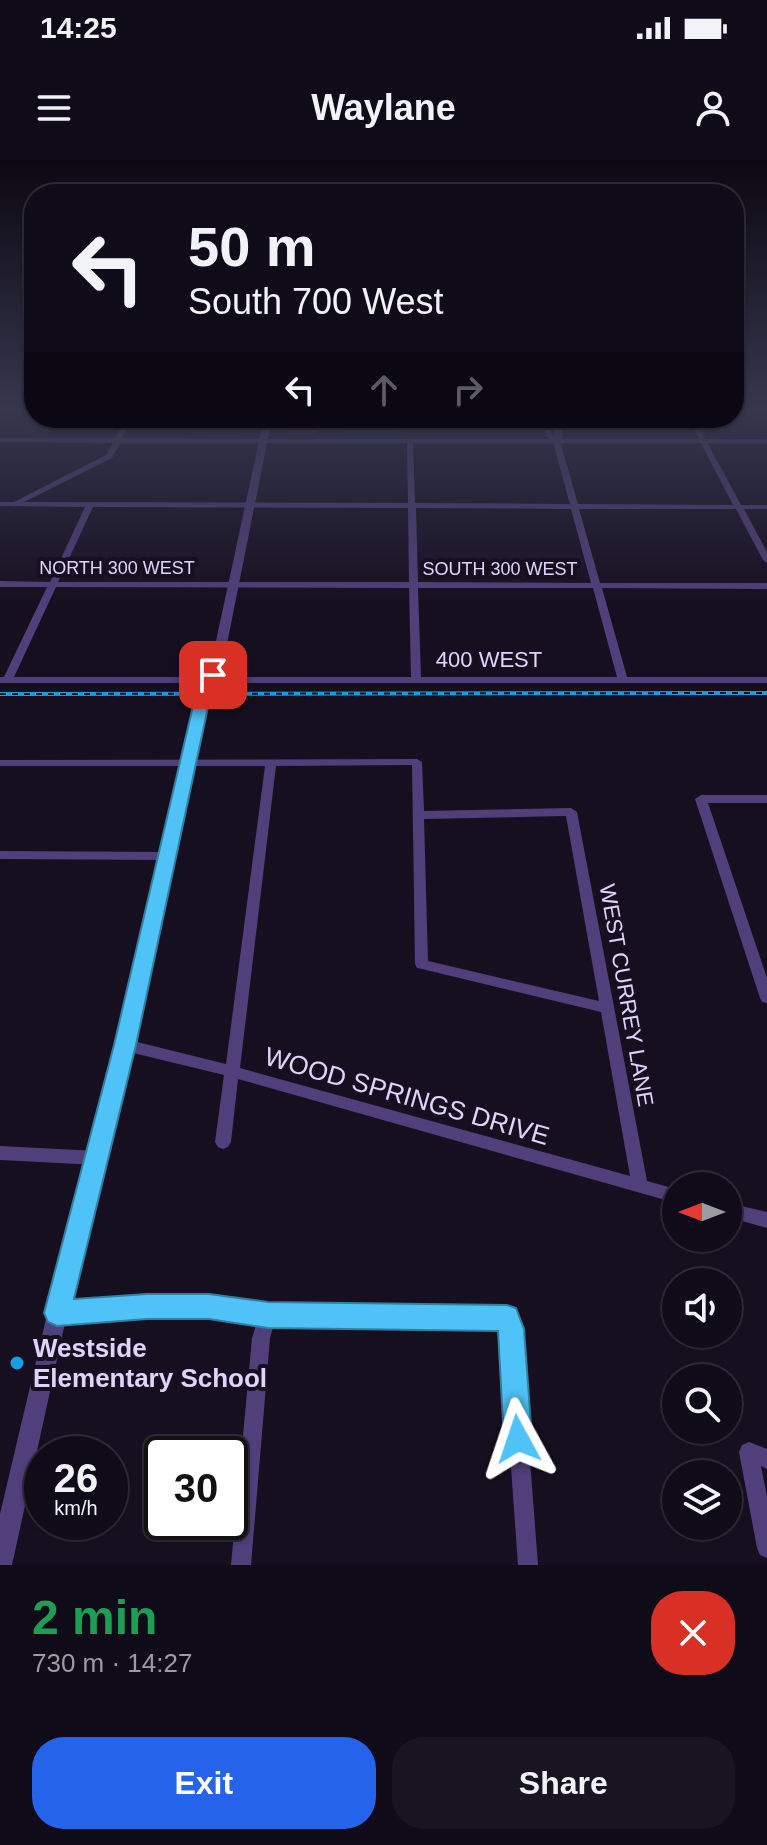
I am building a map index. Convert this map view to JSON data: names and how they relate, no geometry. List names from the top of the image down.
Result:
{
  "streets": {
    "street": [
      "NORTH 300 WEST",
      "SOUTH 300 WEST",
      "400 WEST",
      "WEST CURREY LANE",
      "WOOD SPRINGS DRIVE"
    ]
  },
  "crossings": [
    ["NORTH 300 WEST", "SOUTH 300 WEST"],
    ["WEST CURREY LANE", "WOOD SPRINGS DRIVE"]
  ],
  "places": ["Westside Elementary School"],
  "north": "left",
  "page": {
    "status": "14:25",
    "header": "Waylane",
    "turn": ["50 m", "South 700 West"],
    "speed": "26 km/h",
    "limit": "30",
    "heading": ["2 min", "730 m · 14:27"],
    "buttons": ["Exit", "Share"]
  }
}
